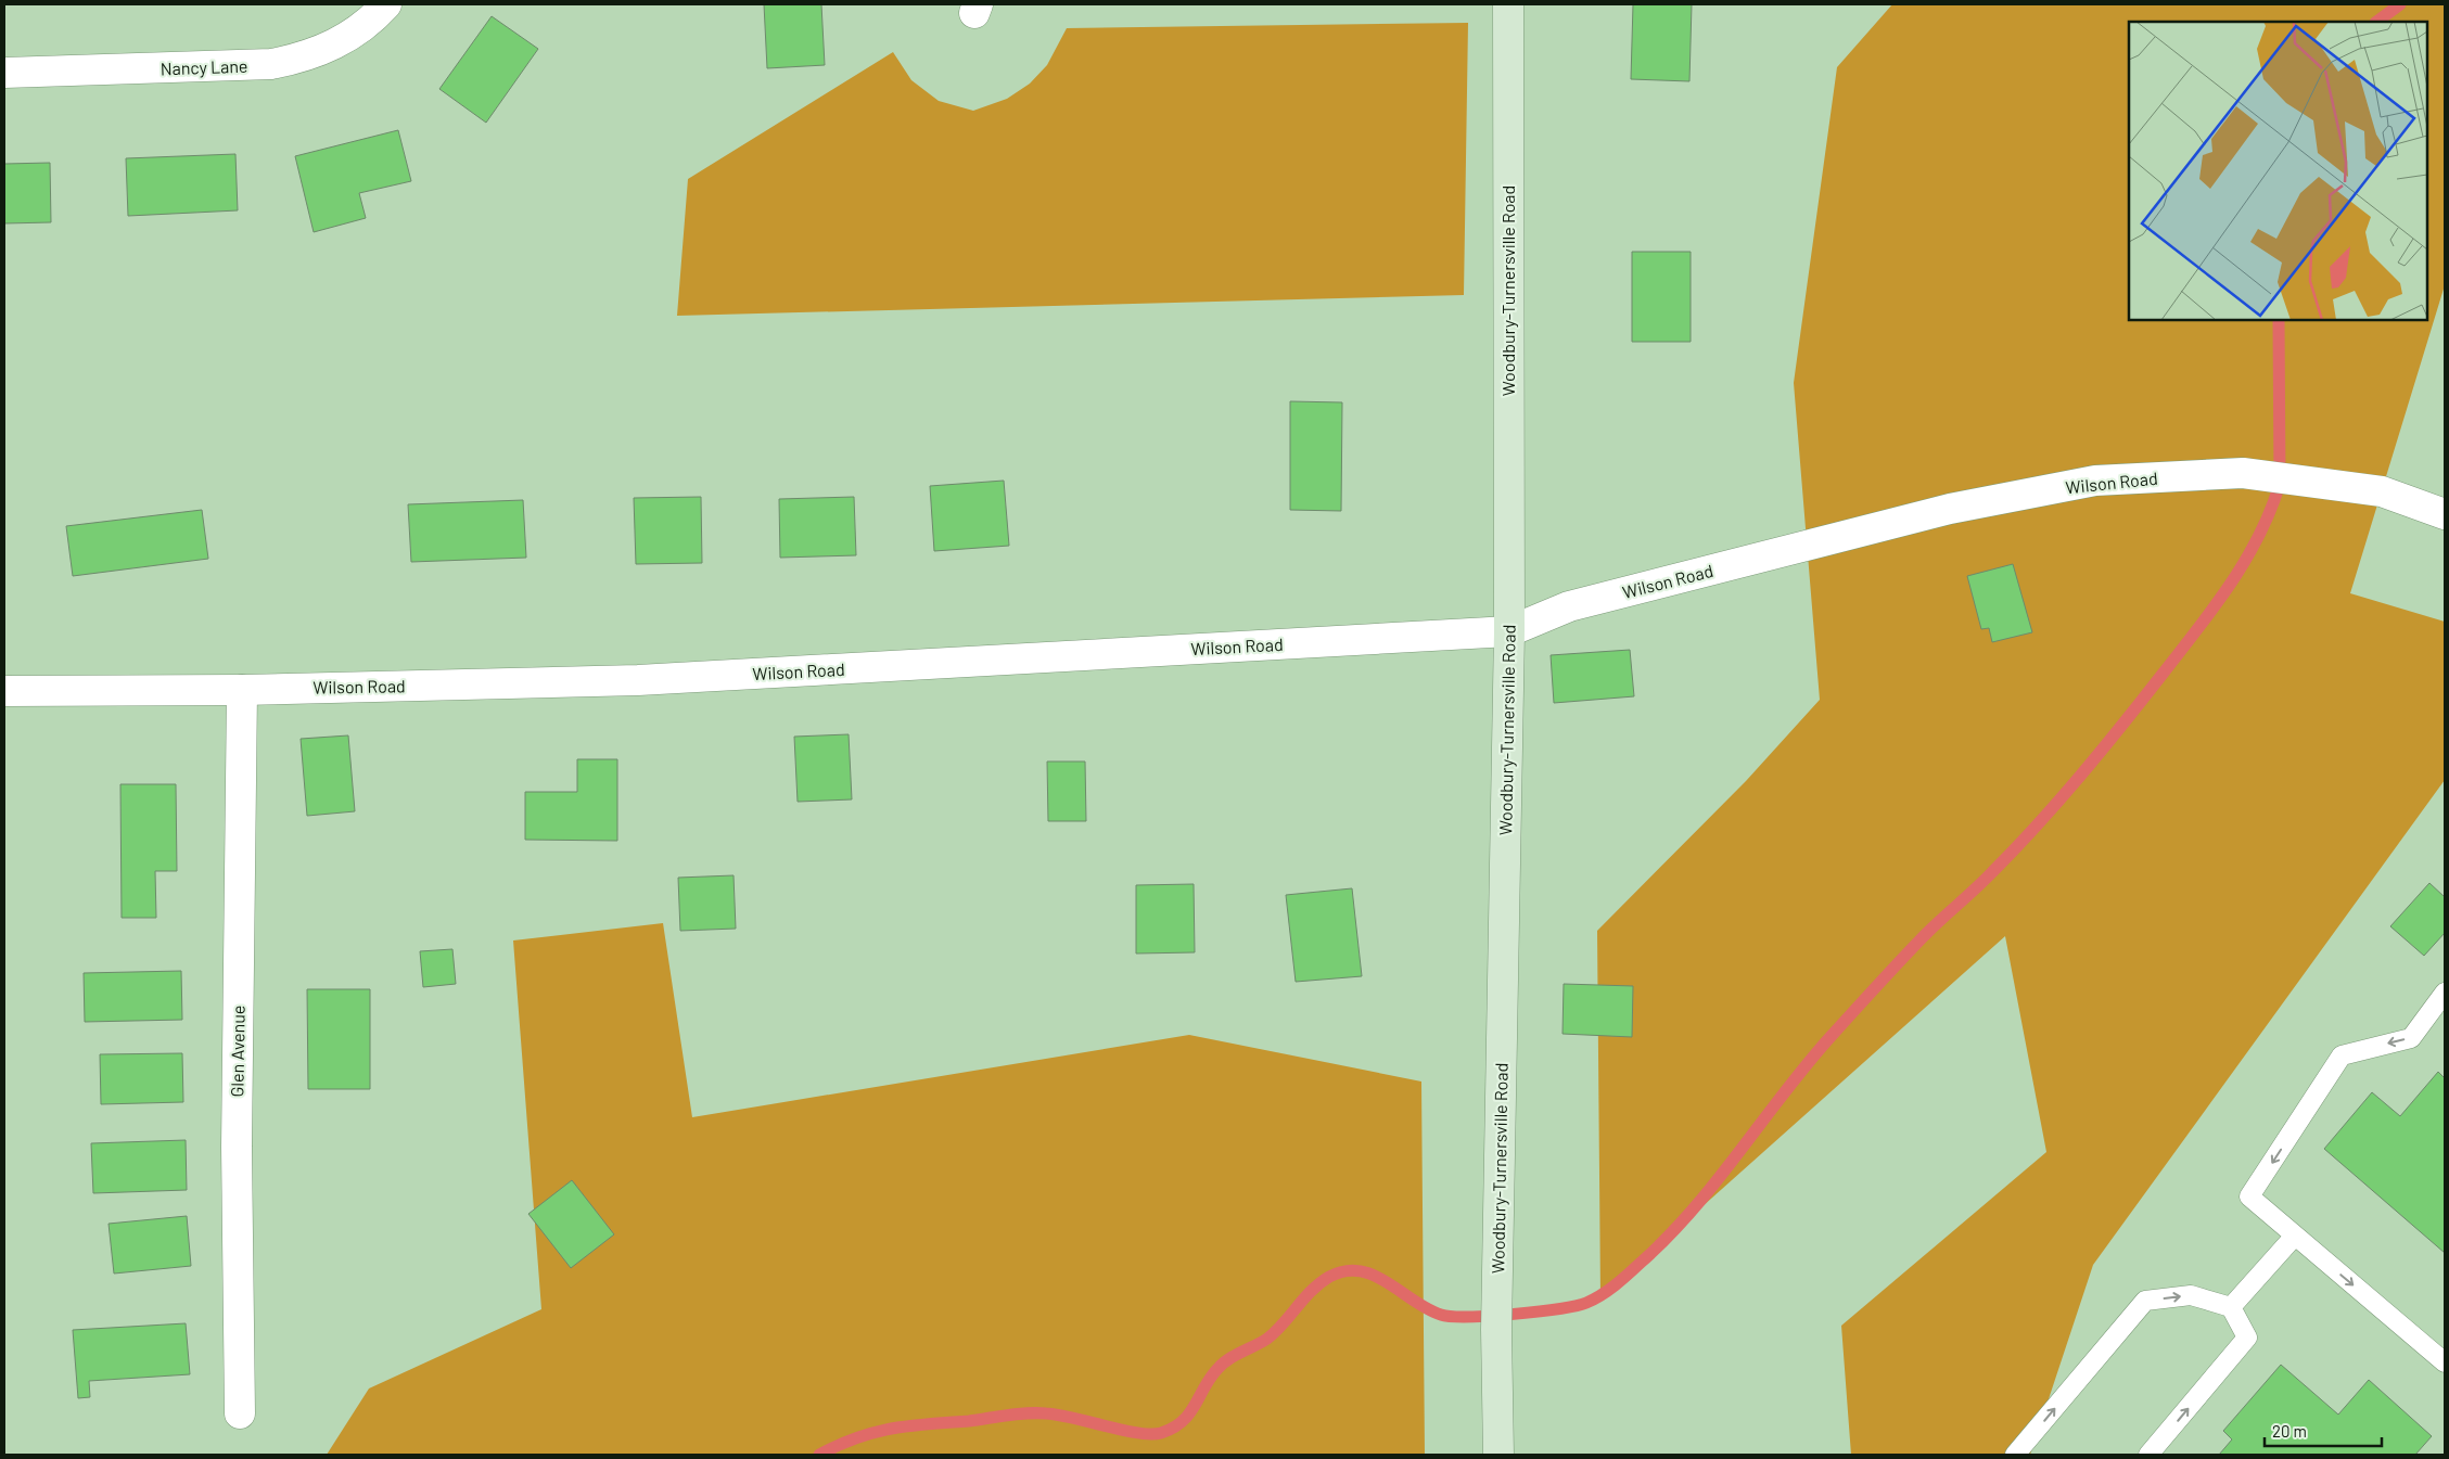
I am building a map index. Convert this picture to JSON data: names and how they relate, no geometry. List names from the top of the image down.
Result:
{
  "streets": {
    "main road": ["Woodbury-Turnersville Road"],
    "street": ["Nancy Lane", "Wilson Road", "Glen Avenue"]
  },
  "crossings": [
    ["Woodbury-Turnersville Road", "Wilson Road"],
    ["Wilson Road", "Glen Avenue"]
  ],
  "scale_bar": "20 m"
}
